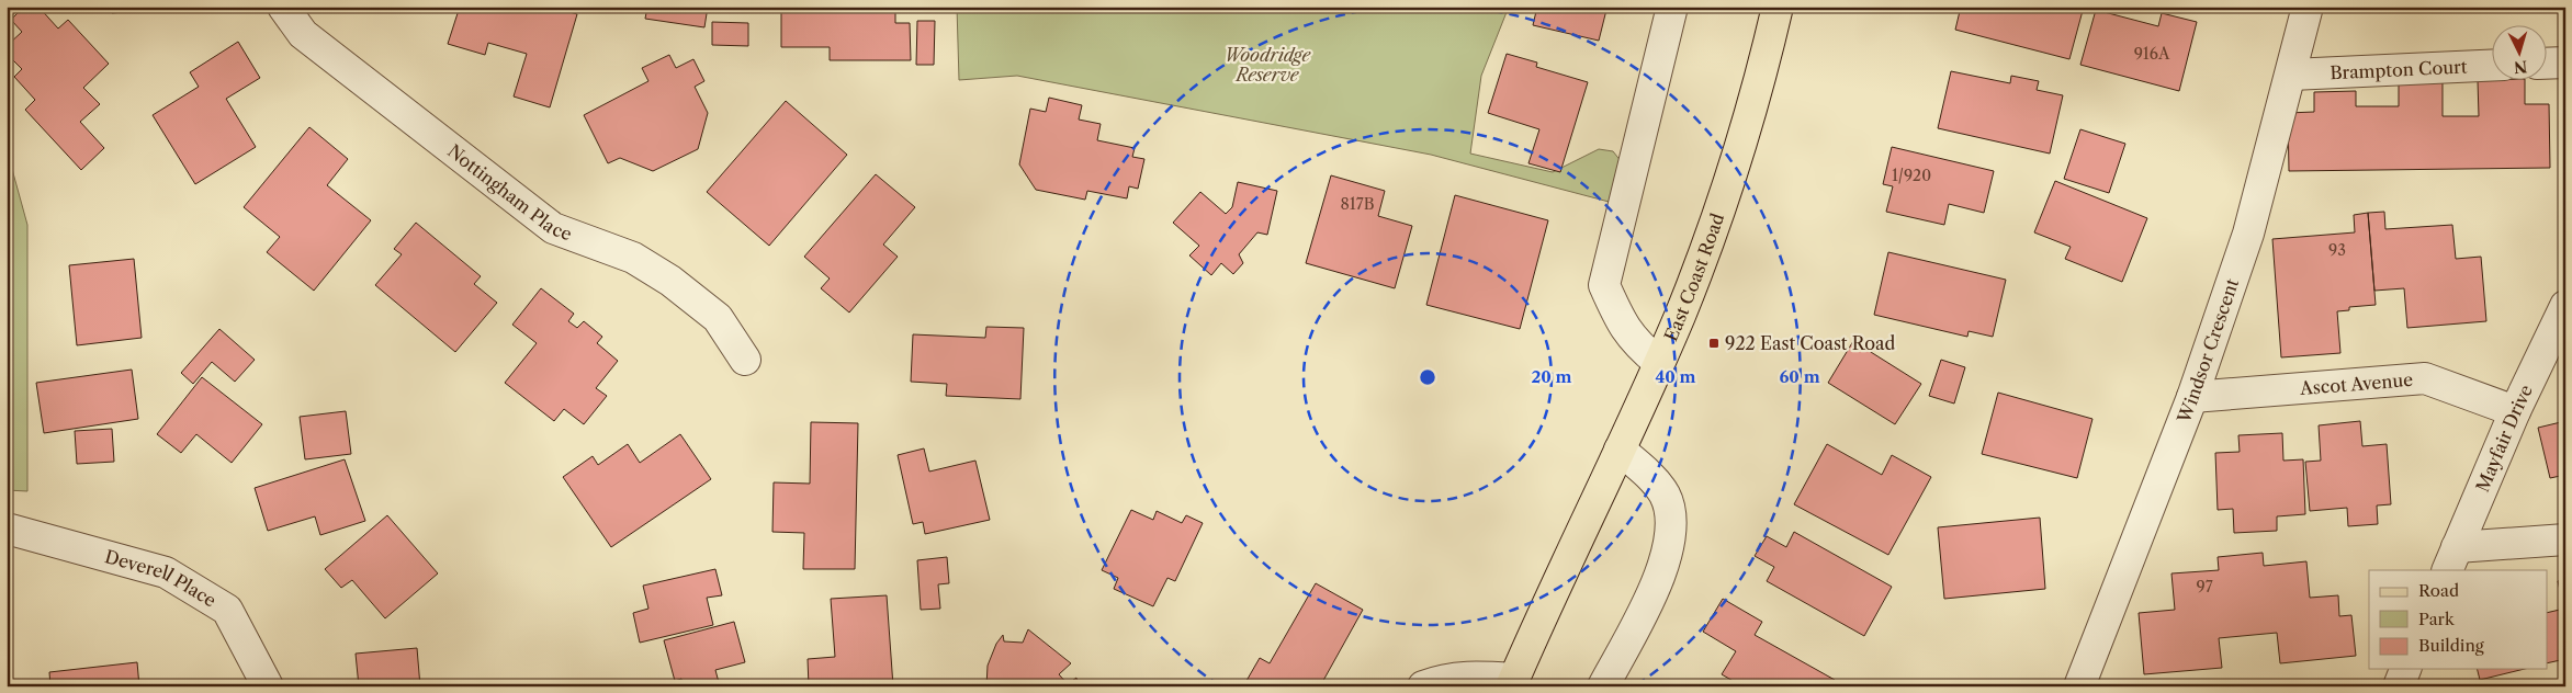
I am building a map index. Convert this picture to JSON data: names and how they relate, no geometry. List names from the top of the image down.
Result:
{
  "streets": {
    "main road": ["East Coast Road"],
    "street": [
      "Brampton Court",
      "Nottingham Place",
      "Windsor Crescent",
      "Ascot Avenue",
      "Mayfair Drive",
      "Deverell Place"
    ]
  },
  "crossings": [
    ["Brampton Court", "Windsor Crescent"],
    ["Windsor Crescent", "Ascot Avenue"],
    ["Ascot Avenue", "Mayfair Drive"]
  ],
  "parks": ["Woodridge Reserve"],
  "places": {
    "transit": ["922 East Coast Road"]
  },
  "house_numbers": [
    "916A",
    "1/920",
    "817B",
    "93",
    "97"
  ],
  "legend": ["Road", "Park", "Building"],
  "north": "bottom",
  "rings": ["20 m", "40 m", "60 m"]
}
